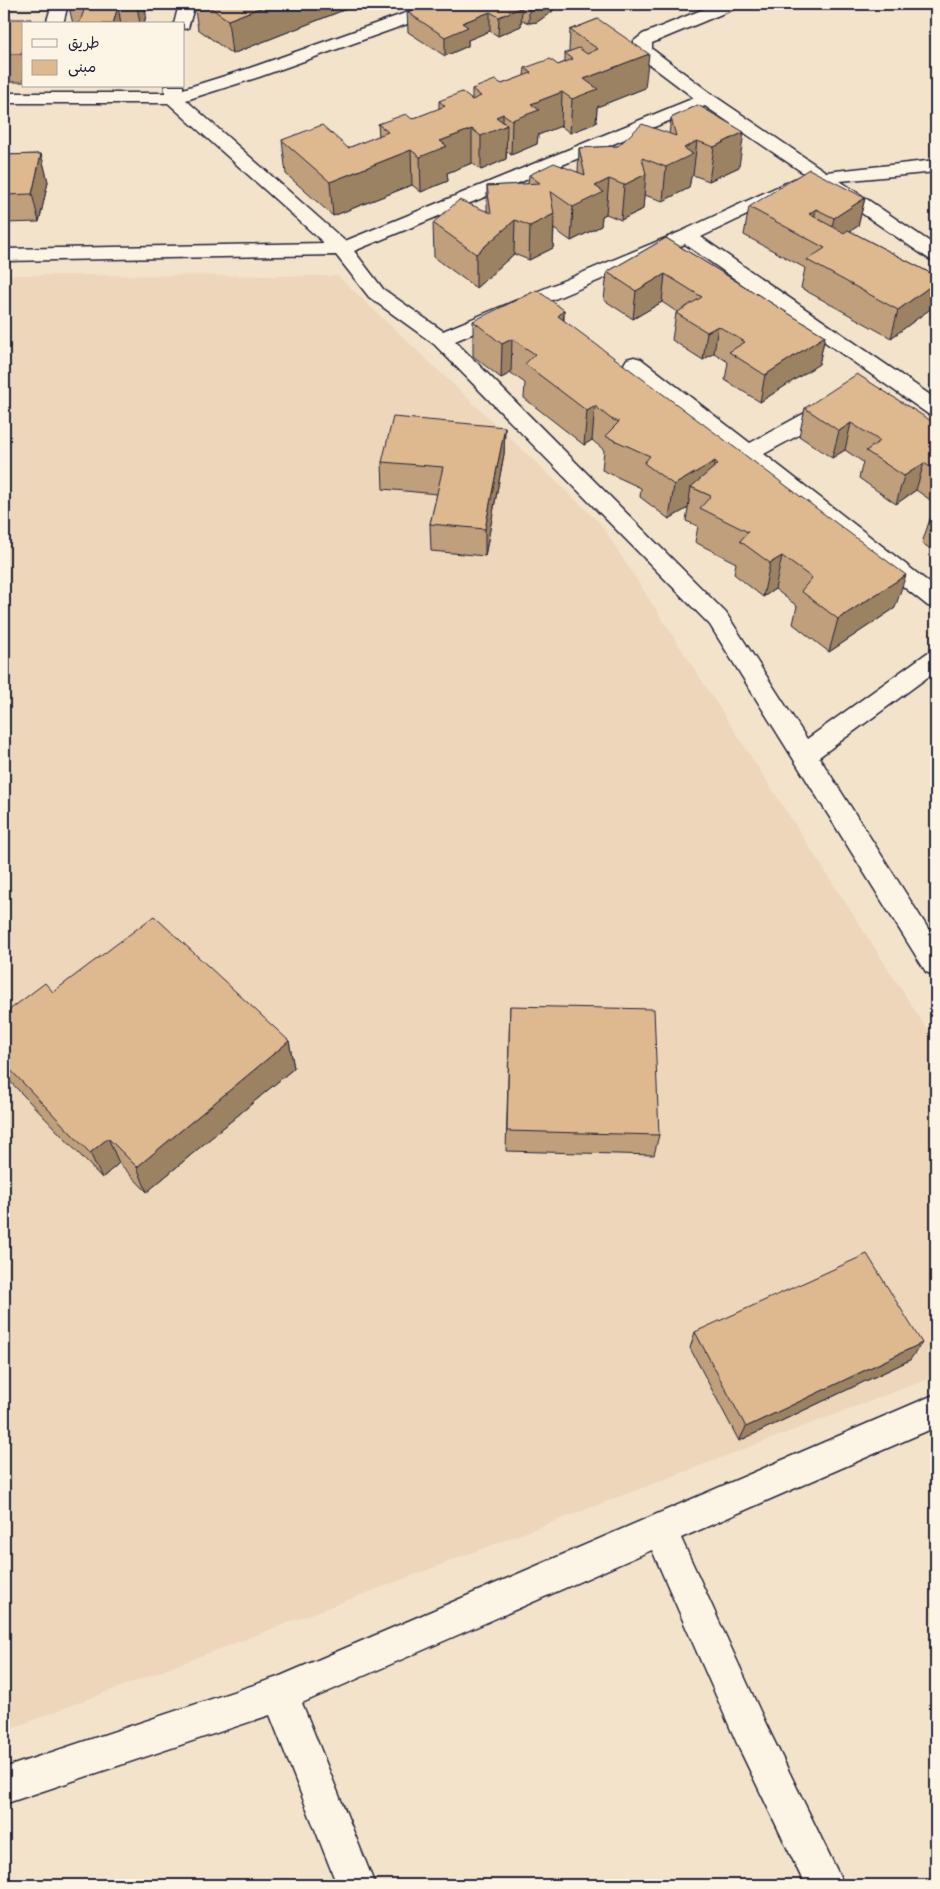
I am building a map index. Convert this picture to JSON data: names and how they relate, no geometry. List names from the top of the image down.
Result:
{
  "legend": ["طريق", "مبنى"]
}
